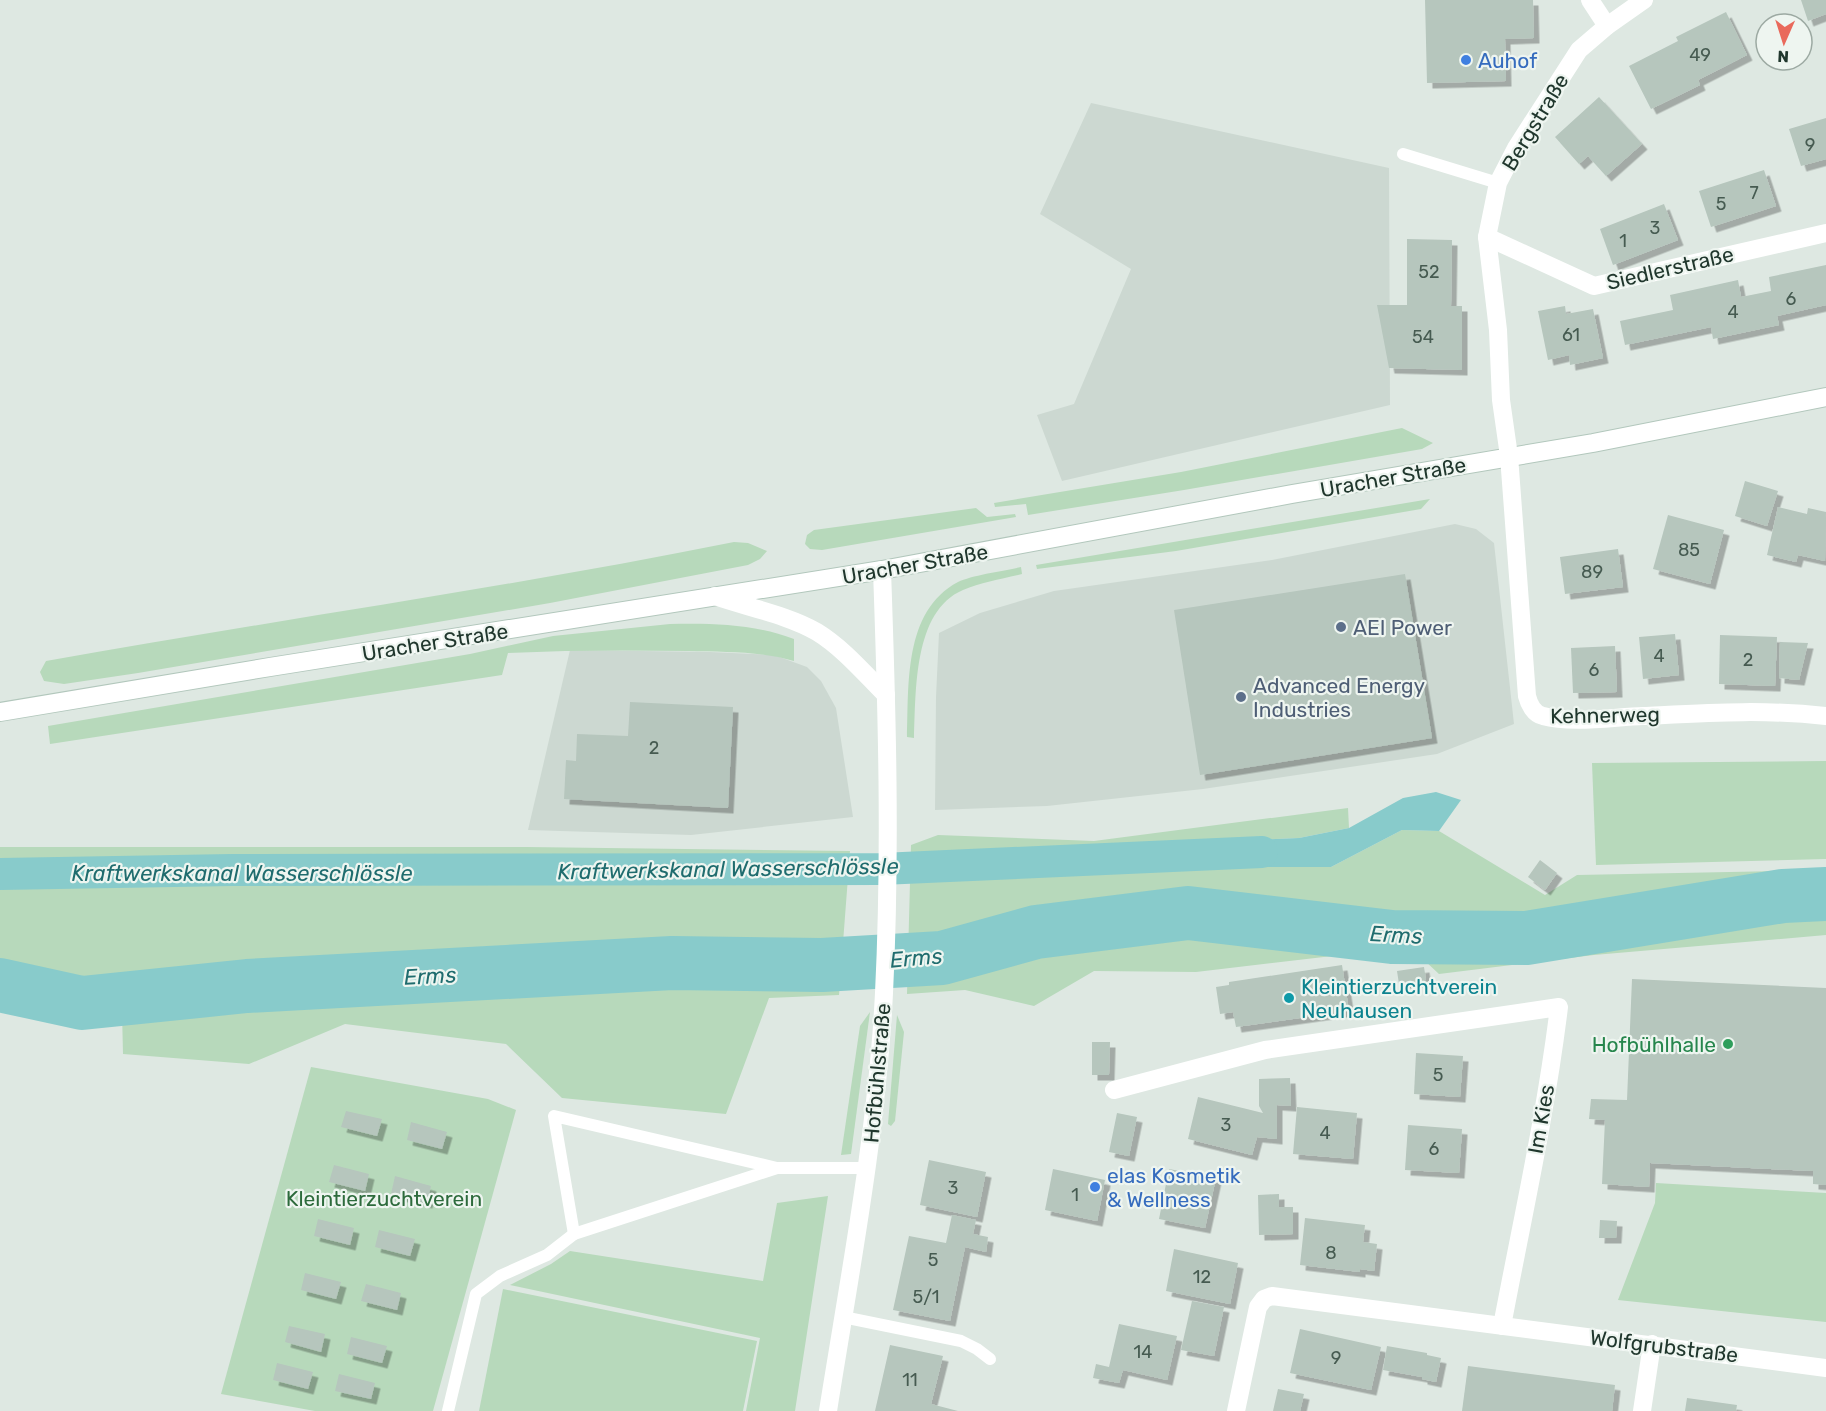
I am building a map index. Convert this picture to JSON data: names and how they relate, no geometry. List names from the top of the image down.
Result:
{
  "streets": {
    "street": [
      "Bergstraße",
      "Siedlerstraße",
      "Uracher Straße",
      "Kehnerweg",
      "Hofbühlstraße",
      "Im Kies",
      "Wolfgrubstraße"
    ]
  },
  "crossings": [
    ["Bergstraße", "Siedlerstraße"],
    ["Bergstraße", "Uracher Straße"],
    ["Bergstraße", "Kehnerweg"],
    ["Uracher Straße", "Kehnerweg"],
    ["Uracher Straße", "Hofbühlstraße"],
    ["Im Kies", "Wolfgrubstraße"]
  ],
  "water": ["Kraftwerkskanal Wasserschlössle", "Erms"],
  "parks": ["Kleintierzuchtverein"],
  "places": [
    "Auhof",
    "AEI Power",
    "Advanced Energy Industries",
    "Kleintierzuchtverein Neuhausen",
    "Hofbühlhalle",
    "elas Kosmetik & Wellness"
  ],
  "house_numbers": [
    "49",
    "9",
    "7",
    "5",
    "3",
    "1",
    "52",
    "6",
    "4",
    "61",
    "54",
    "85",
    "89",
    "4",
    "2",
    "6",
    "2",
    "5",
    "3",
    "4",
    "6",
    "3",
    "1",
    "8",
    "5",
    "12",
    "5/1",
    "14",
    "9",
    "11"
  ],
  "north": "bottom"
}
